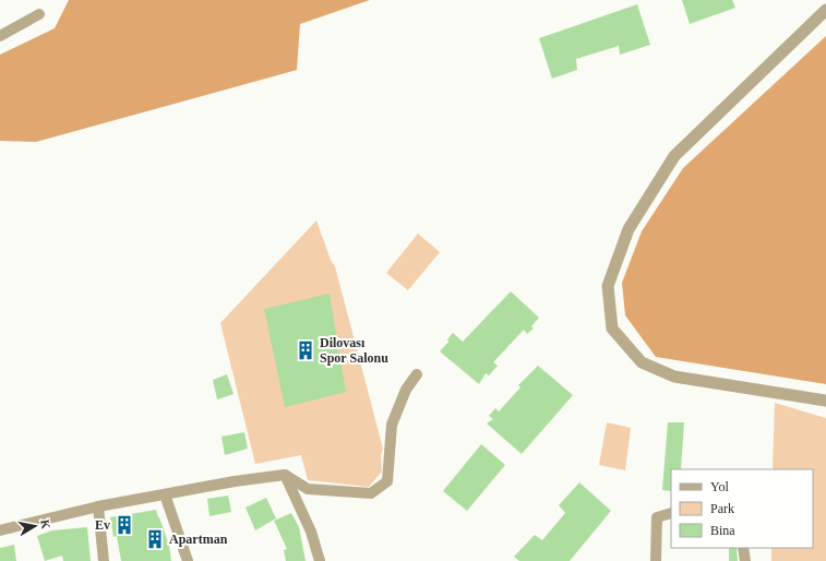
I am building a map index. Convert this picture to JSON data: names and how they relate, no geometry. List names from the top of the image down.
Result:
{
  "places": {
    "building": ["Dilovası Spor Salonu", "Ev", "Apartman"]
  },
  "legend": ["Yol", "Park", "Bina"],
  "north": "right"
}
